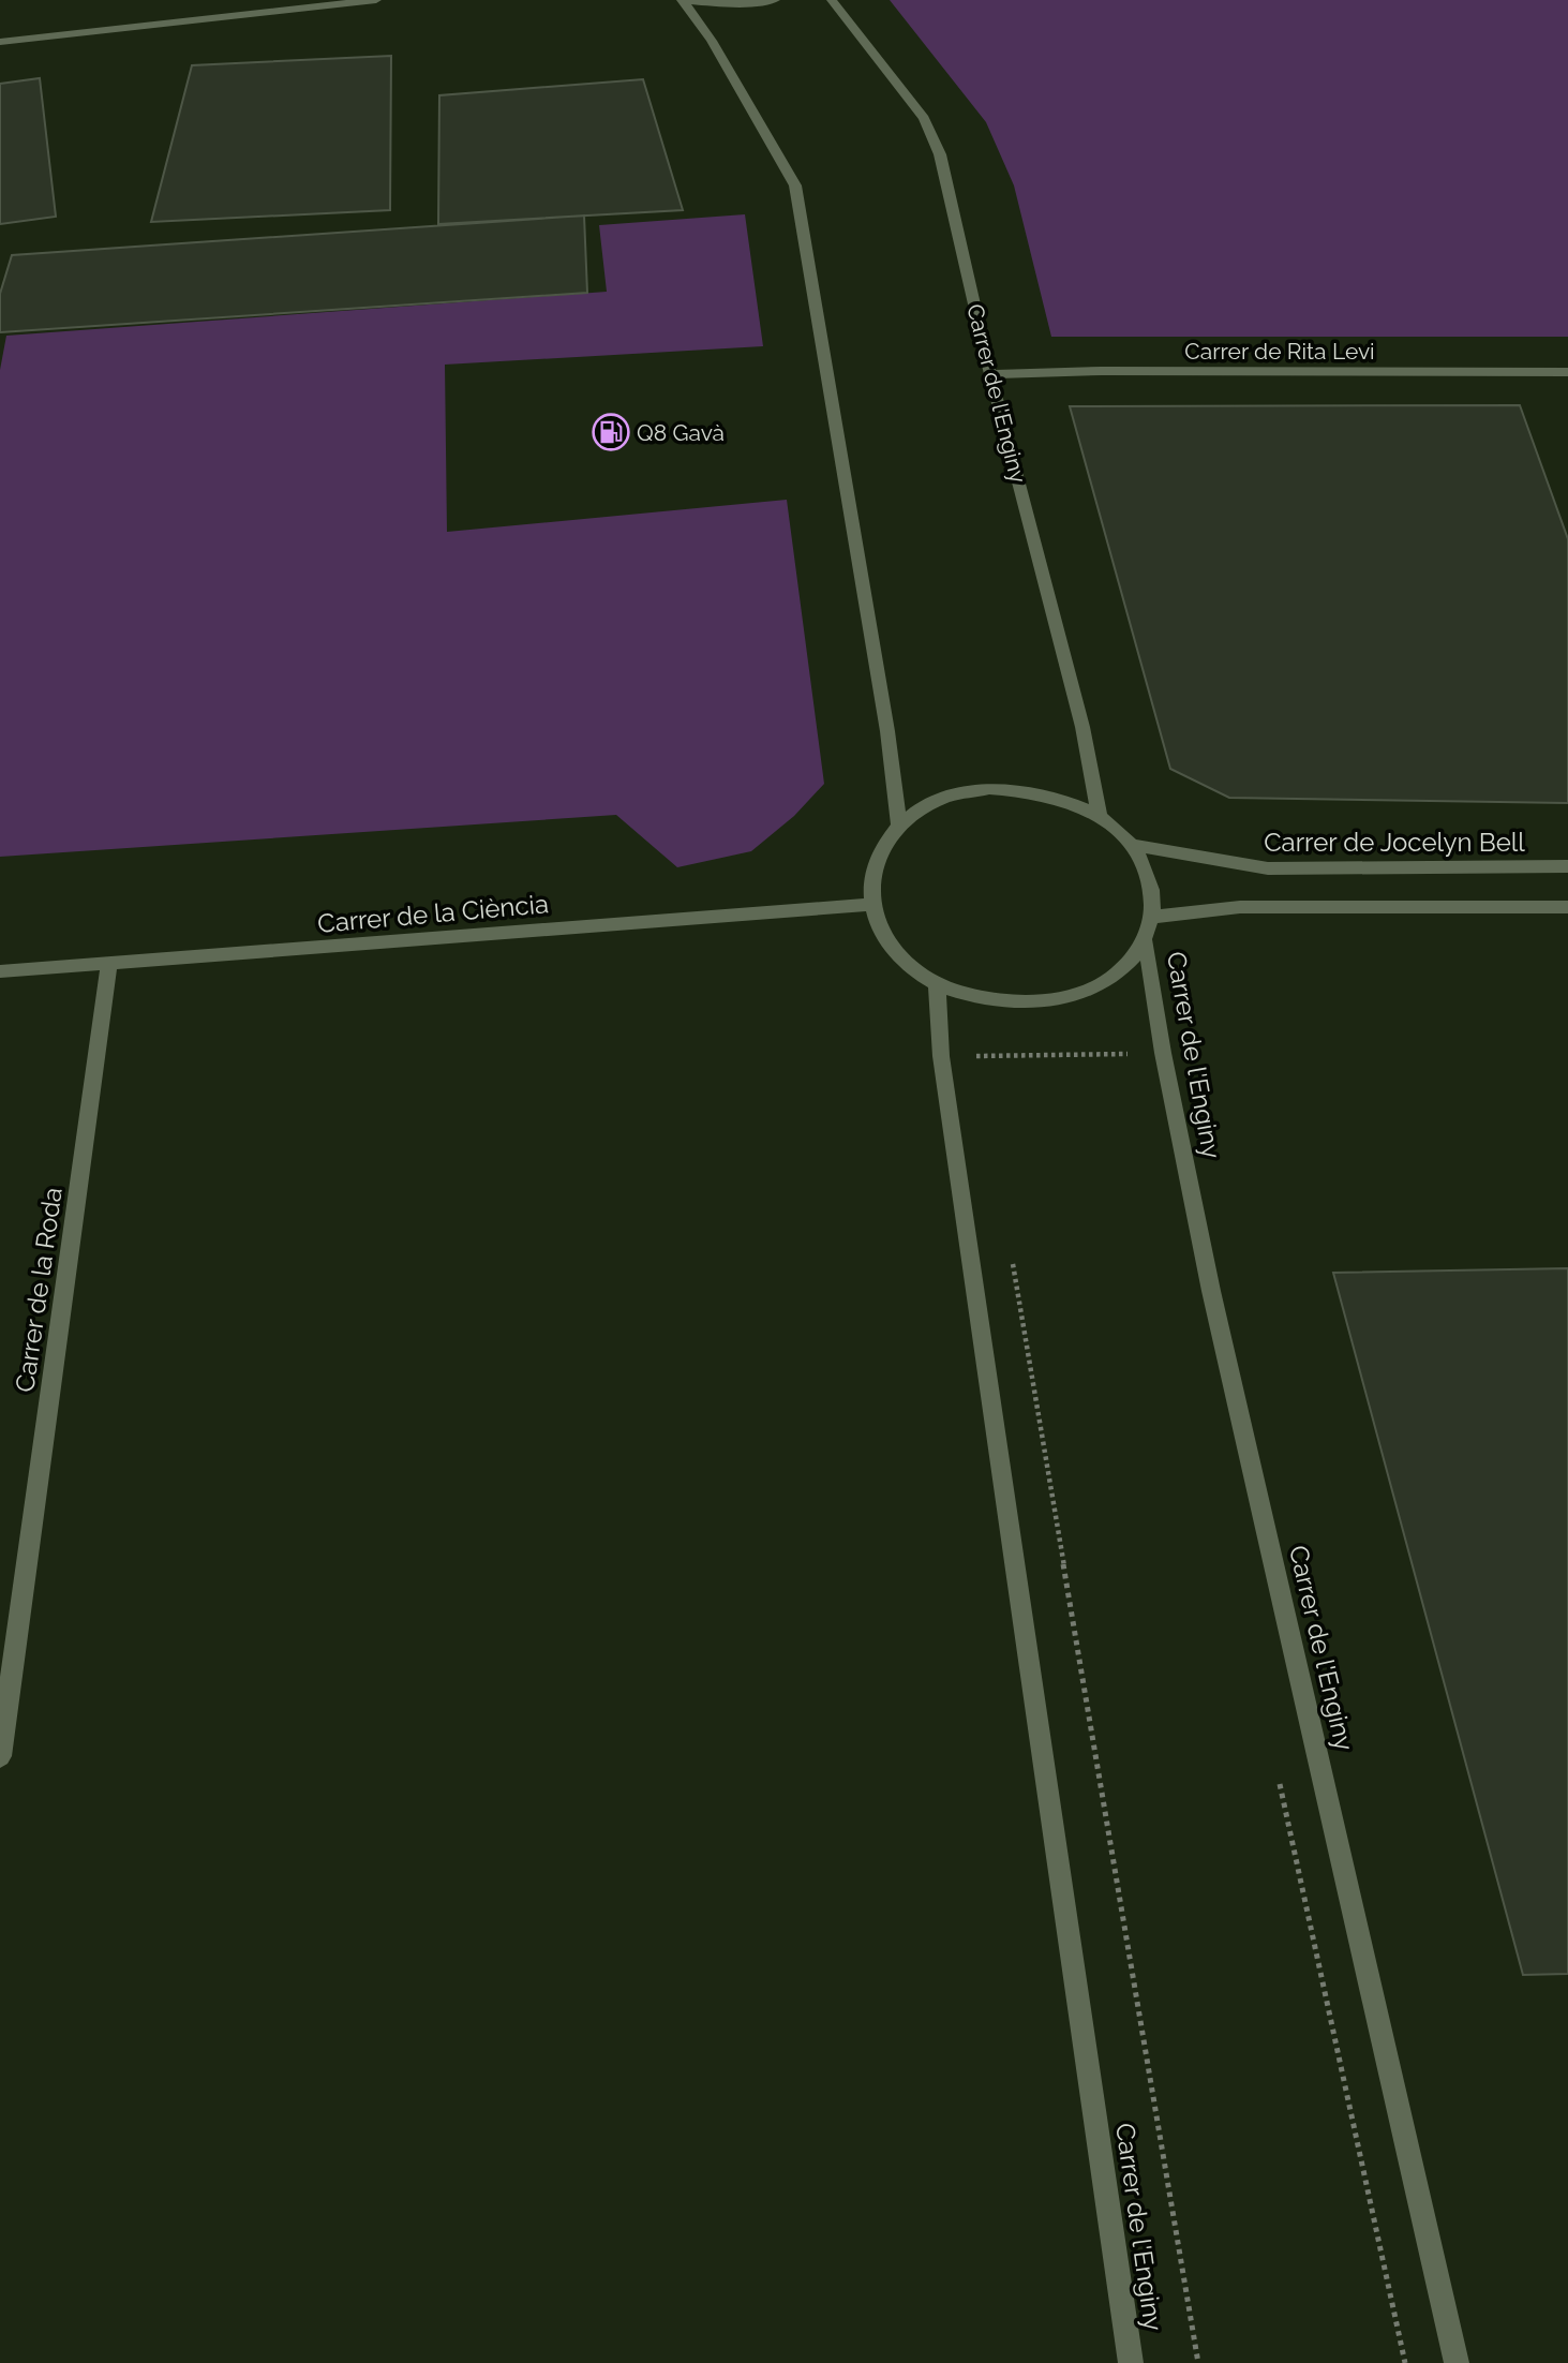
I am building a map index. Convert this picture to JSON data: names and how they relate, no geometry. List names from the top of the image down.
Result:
{
  "streets": {
    "street": [
      "Carrer de Rita Levi",
      "Carrer de l'Enginy",
      "Carrer de Jocelyn Bell",
      "Carrer de la Ciència",
      "Carrer de la Roda"
    ]
  },
  "crossings": [
    ["Carrer de Rita Levi", "Carrer de l'Enginy"],
    ["Carrer de l'Enginy", "Carrer de Jocelyn Bell"],
    ["Carrer de l'Enginy", "Carrer de la Ciència"],
    ["Carrer de Jocelyn Bell", "Carrer de la Ciència"],
    ["Carrer de la Ciència", "Carrer de la Roda"]
  ],
  "places": {
    "fuel station": ["Q8 Gavà"]
  }
}
